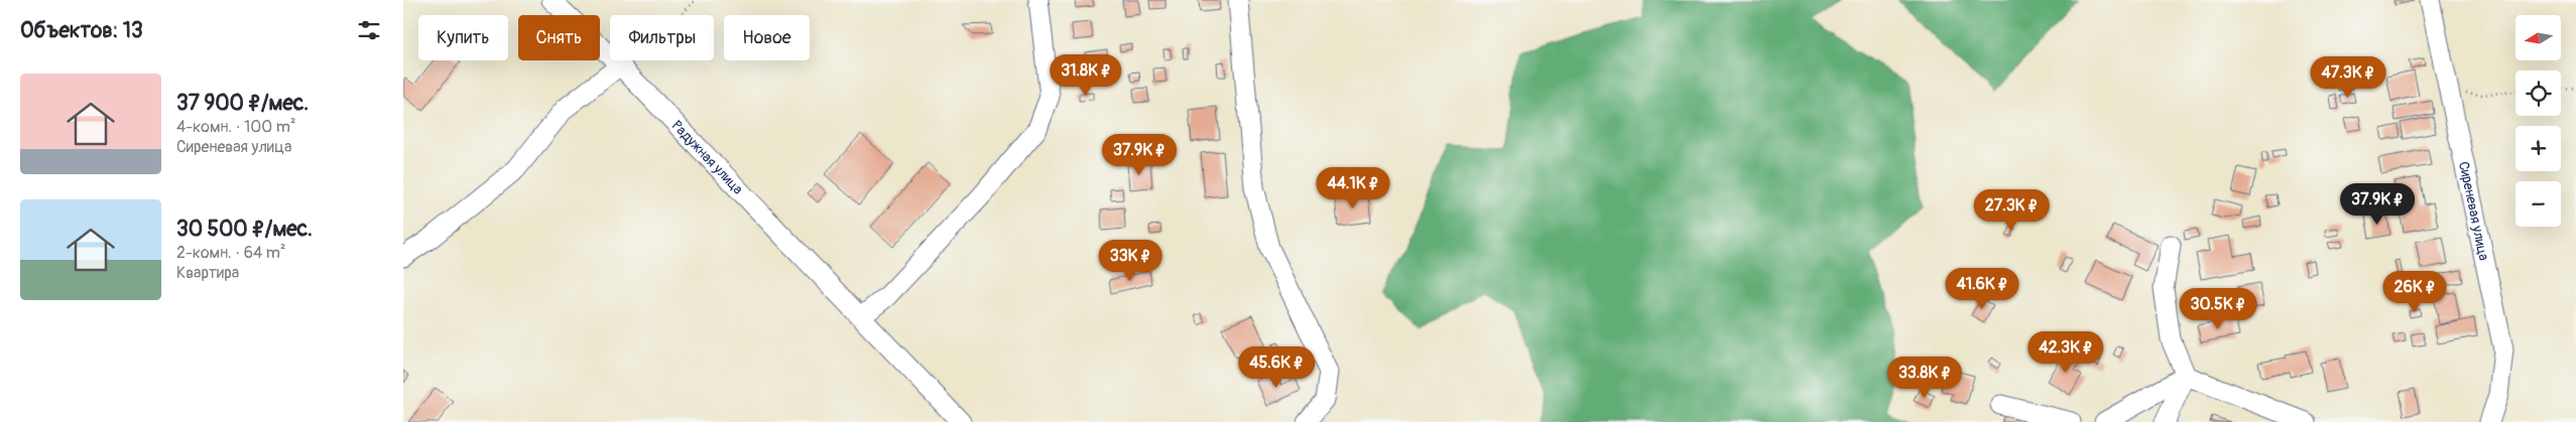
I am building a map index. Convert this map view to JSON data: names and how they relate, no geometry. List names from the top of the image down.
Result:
{
  "streets": {
    "street": ["Радужная улица", "Сиреневая улица"]
  },
  "north": "left",
  "page": {
    "heading": "Объектов: 13",
    "map_buttons": ["+", "−"],
    "chip": [
      "Купить",
      "Снять",
      "Фильтры",
      "Новое"
    ],
    "price": [
      "31.8K ₽",
      "47.3K ₽",
      "37.9K ₽",
      "44.1K ₽",
      "37.9K ₽",
      "27.3K ₽",
      "33K ₽",
      "41.6K ₽",
      "26K ₽",
      "30.5K ₽",
      "42.3K ₽",
      "45.6K ₽",
      "33.8K ₽"
    ],
    "list": [
      {
        "name": "37 900 ₽/мес.",
        "note": "4-комн. · 100 m² · Сиреневая улица"
      },
      {
        "name": "30 500 ₽/мес.",
        "note": "2-комн. · 64 m² · Квартира"
      }
    ]
  }
}
